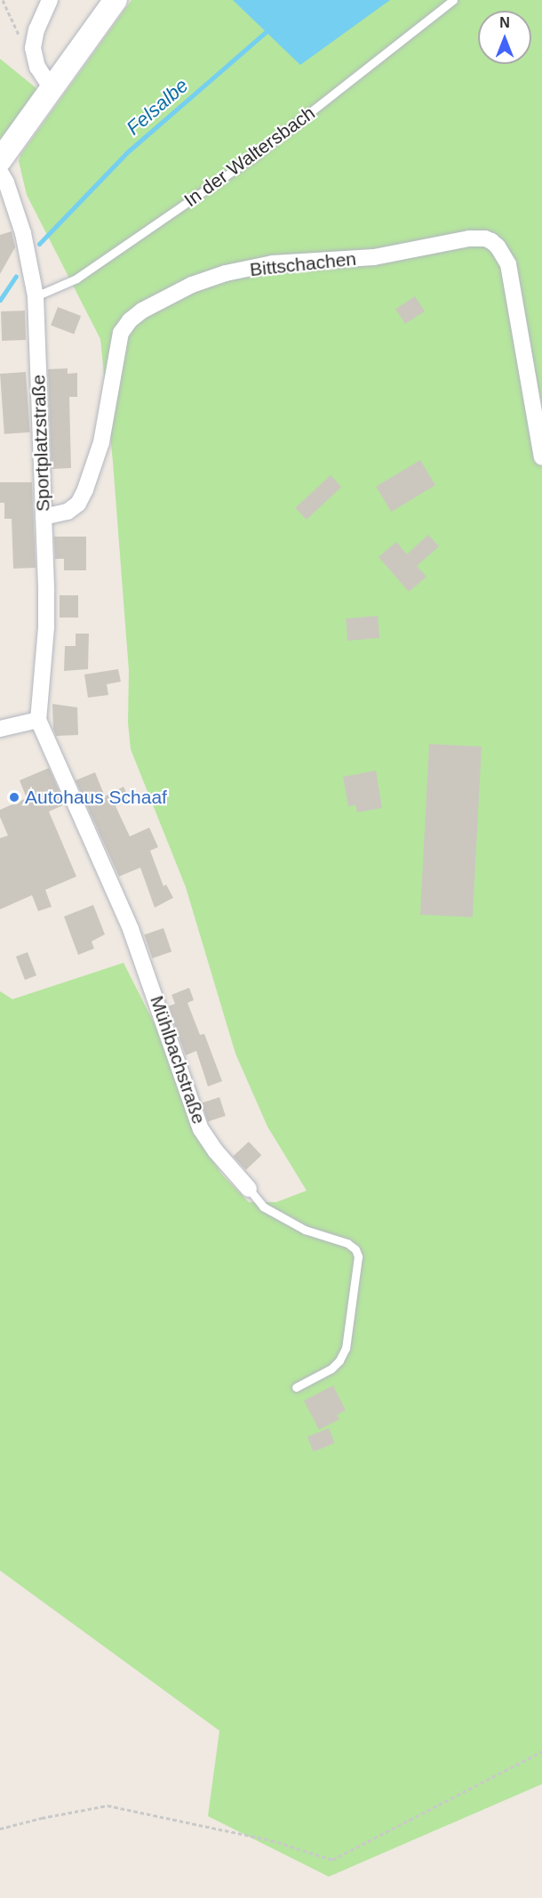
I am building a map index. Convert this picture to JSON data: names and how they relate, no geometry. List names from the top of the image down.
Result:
{
  "streets": {
    "street": ["Bittschachen", "Sportplatzstraße", "Mühlbachstraße"],
    "lane": ["In der Waltersbach"]
  },
  "crossings": [
    ["In der Waltersbach", "Sportplatzstraße"],
    ["Bittschachen", "Sportplatzstraße"],
    ["Sportplatzstraße", "Mühlbachstraße"]
  ],
  "water": ["Felsalbe"],
  "places": ["Autohaus Schaaf"],
  "north": "top"
}
